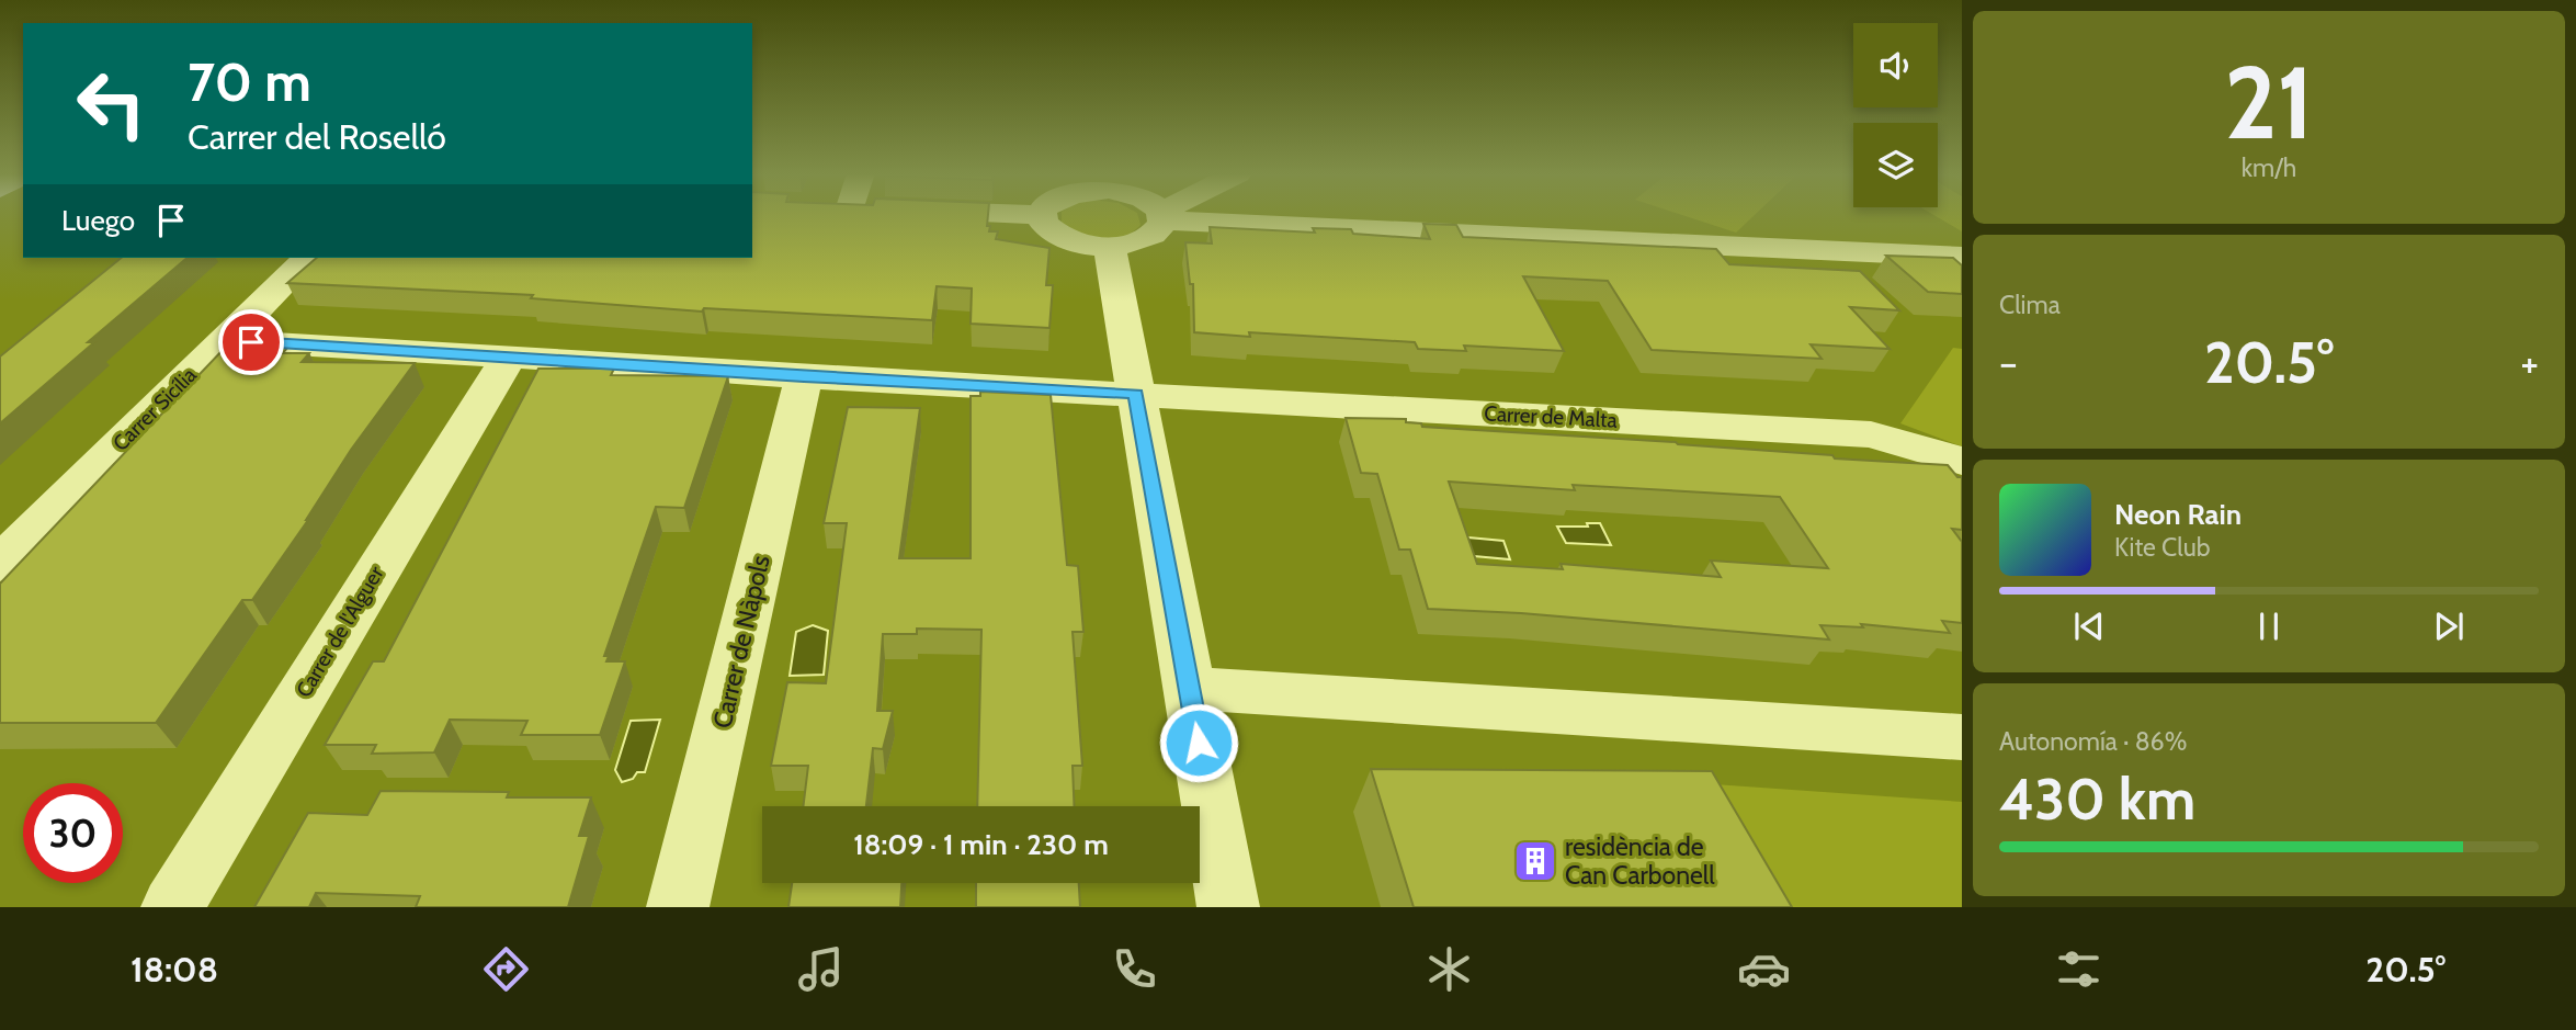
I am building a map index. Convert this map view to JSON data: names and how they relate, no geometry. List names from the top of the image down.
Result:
{
  "streets": {
    "street": [
      "Carrer Sicília",
      "Carrer de Malta",
      "Carrer de l'Alguer",
      "Carrer de Nàpols"
    ]
  },
  "crossings": [
    ["Carrer Sicília", "Carrer de Malta"],
    ["Carrer de Malta", "Carrer de l'Alguer"],
    ["Carrer de Malta", "Carrer de Nàpols"]
  ],
  "places": {
    "building": ["residència de Can Carbonell"]
  },
  "page": {
    "tile": [
      ["21", "km/h"],
      "Clima",
      ["Autonomía · 86%", "430 km"]
    ],
    "turn": ["70 m", "Carrer del Roselló"],
    "then": "Luego",
    "heat": ["−", "20.5°", "+"],
    "song": ["Neon Rain", "Kite Club"],
    "limit": "30",
    "trip": "18:09 · 1 min · 230 m",
    "tabs": ["18:08", "20.5°"]
  }
}
